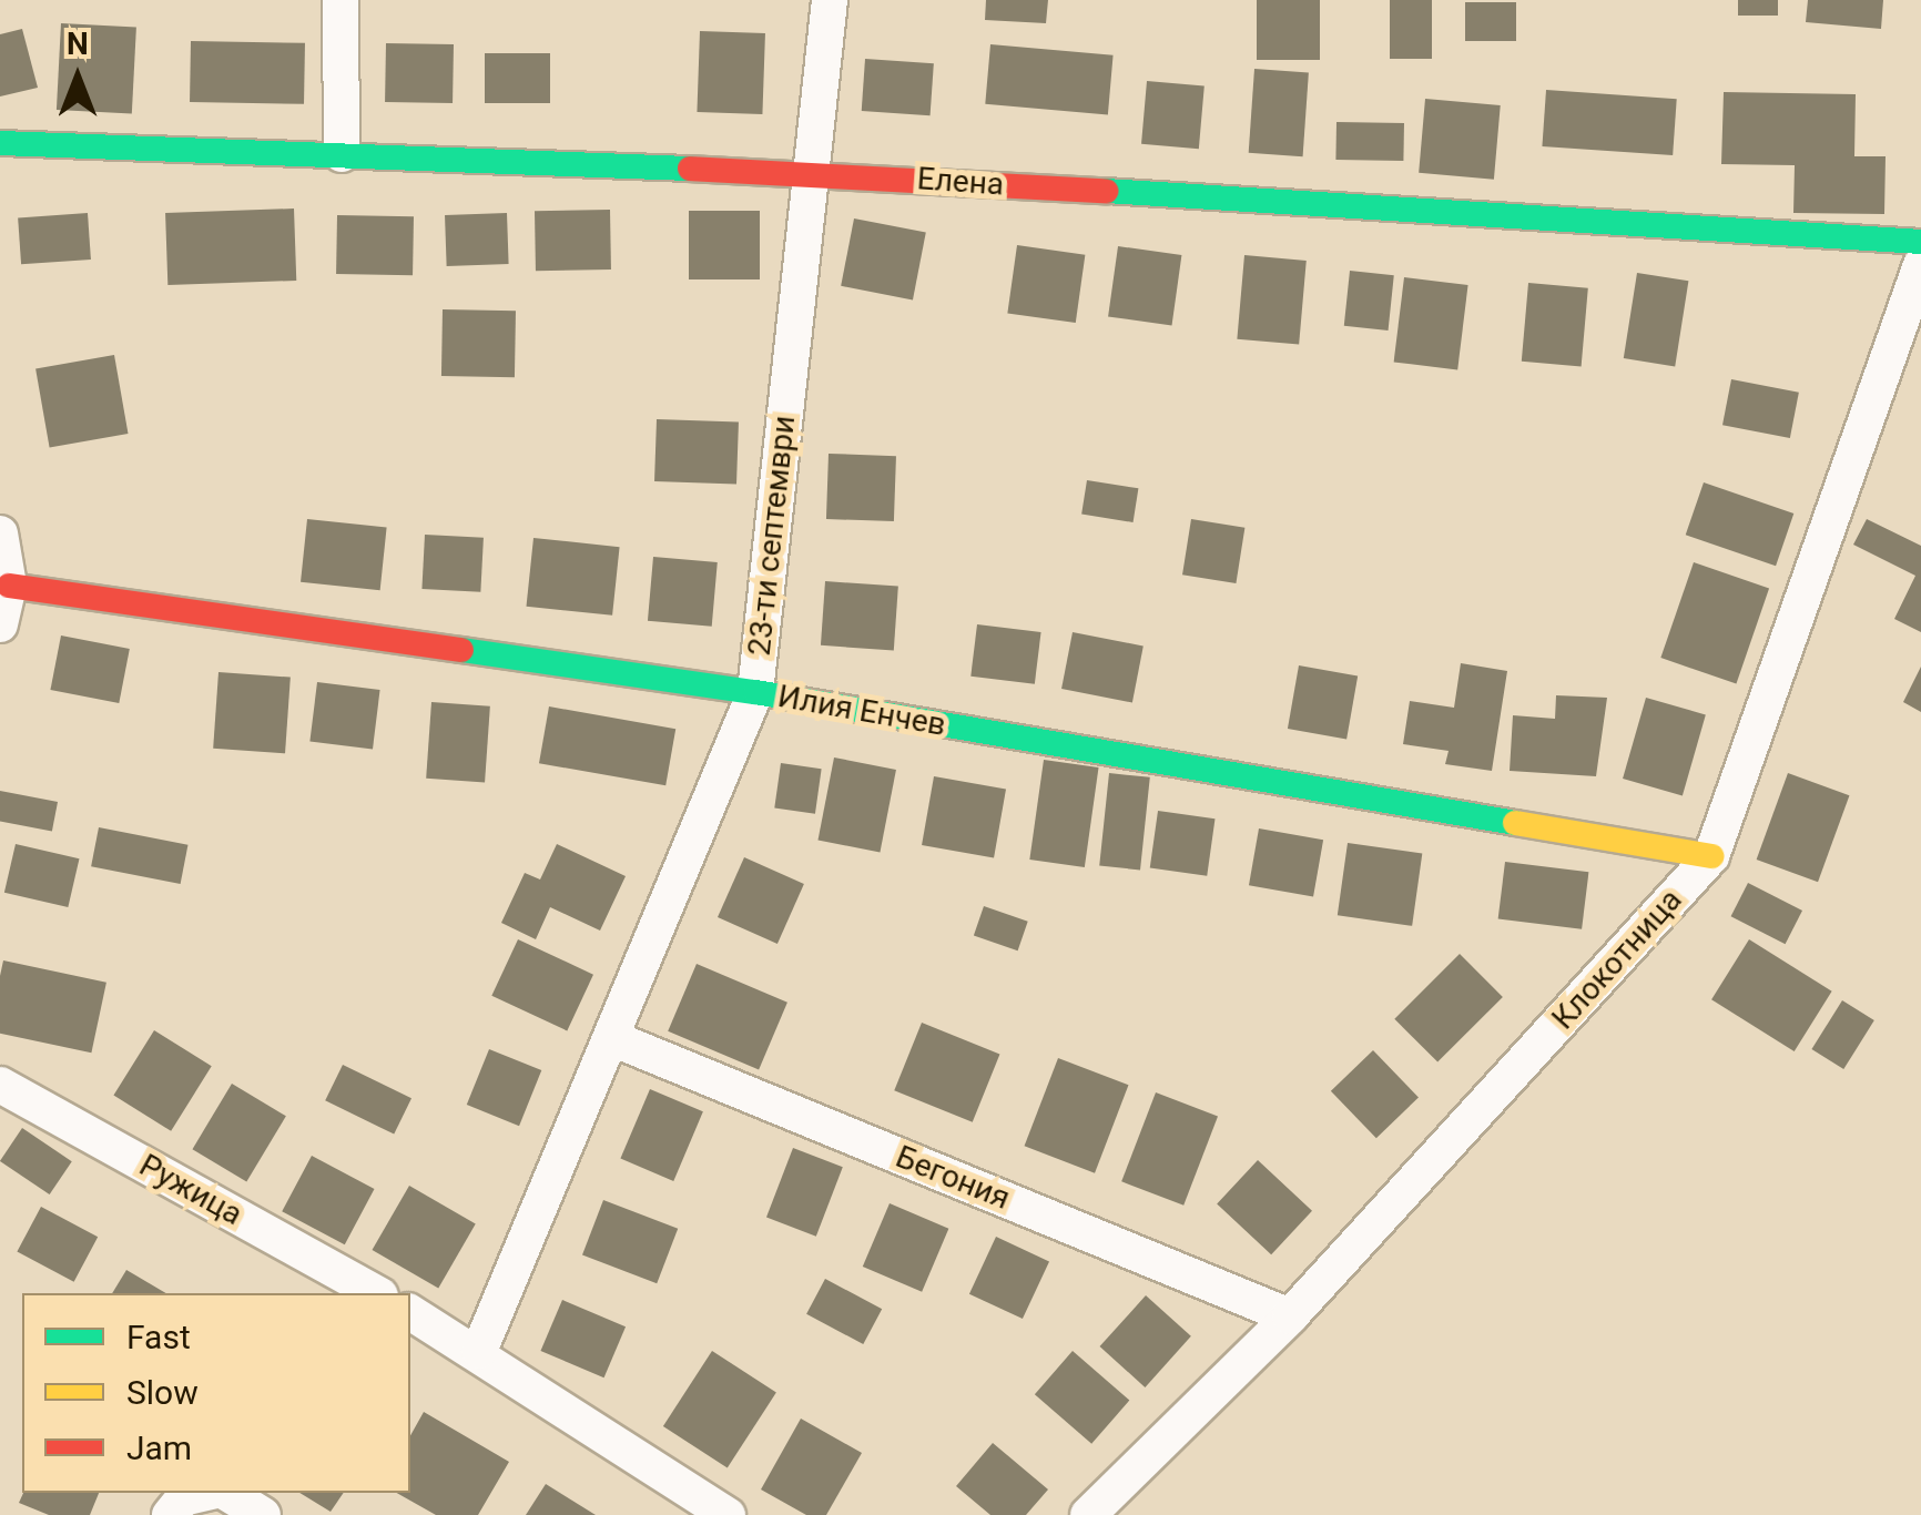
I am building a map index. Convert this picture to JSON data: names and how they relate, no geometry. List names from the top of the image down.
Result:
{
  "streets": {
    "street": [
      "Елена",
      "23-ти септември",
      "Илия Енчев",
      "Клокотница",
      "Бегония",
      "Ружица"
    ]
  },
  "crossings": [
    ["Елена", "23-ти септември"],
    ["23-ти септември", "Илия Енчев"],
    ["23-ти септември", "Бегония"],
    ["Илия Енчев", "Клокотница"],
    ["Клокотница", "Бегония"]
  ],
  "legend": ["Fast", "Slow", "Jam"],
  "north": "top"
}
